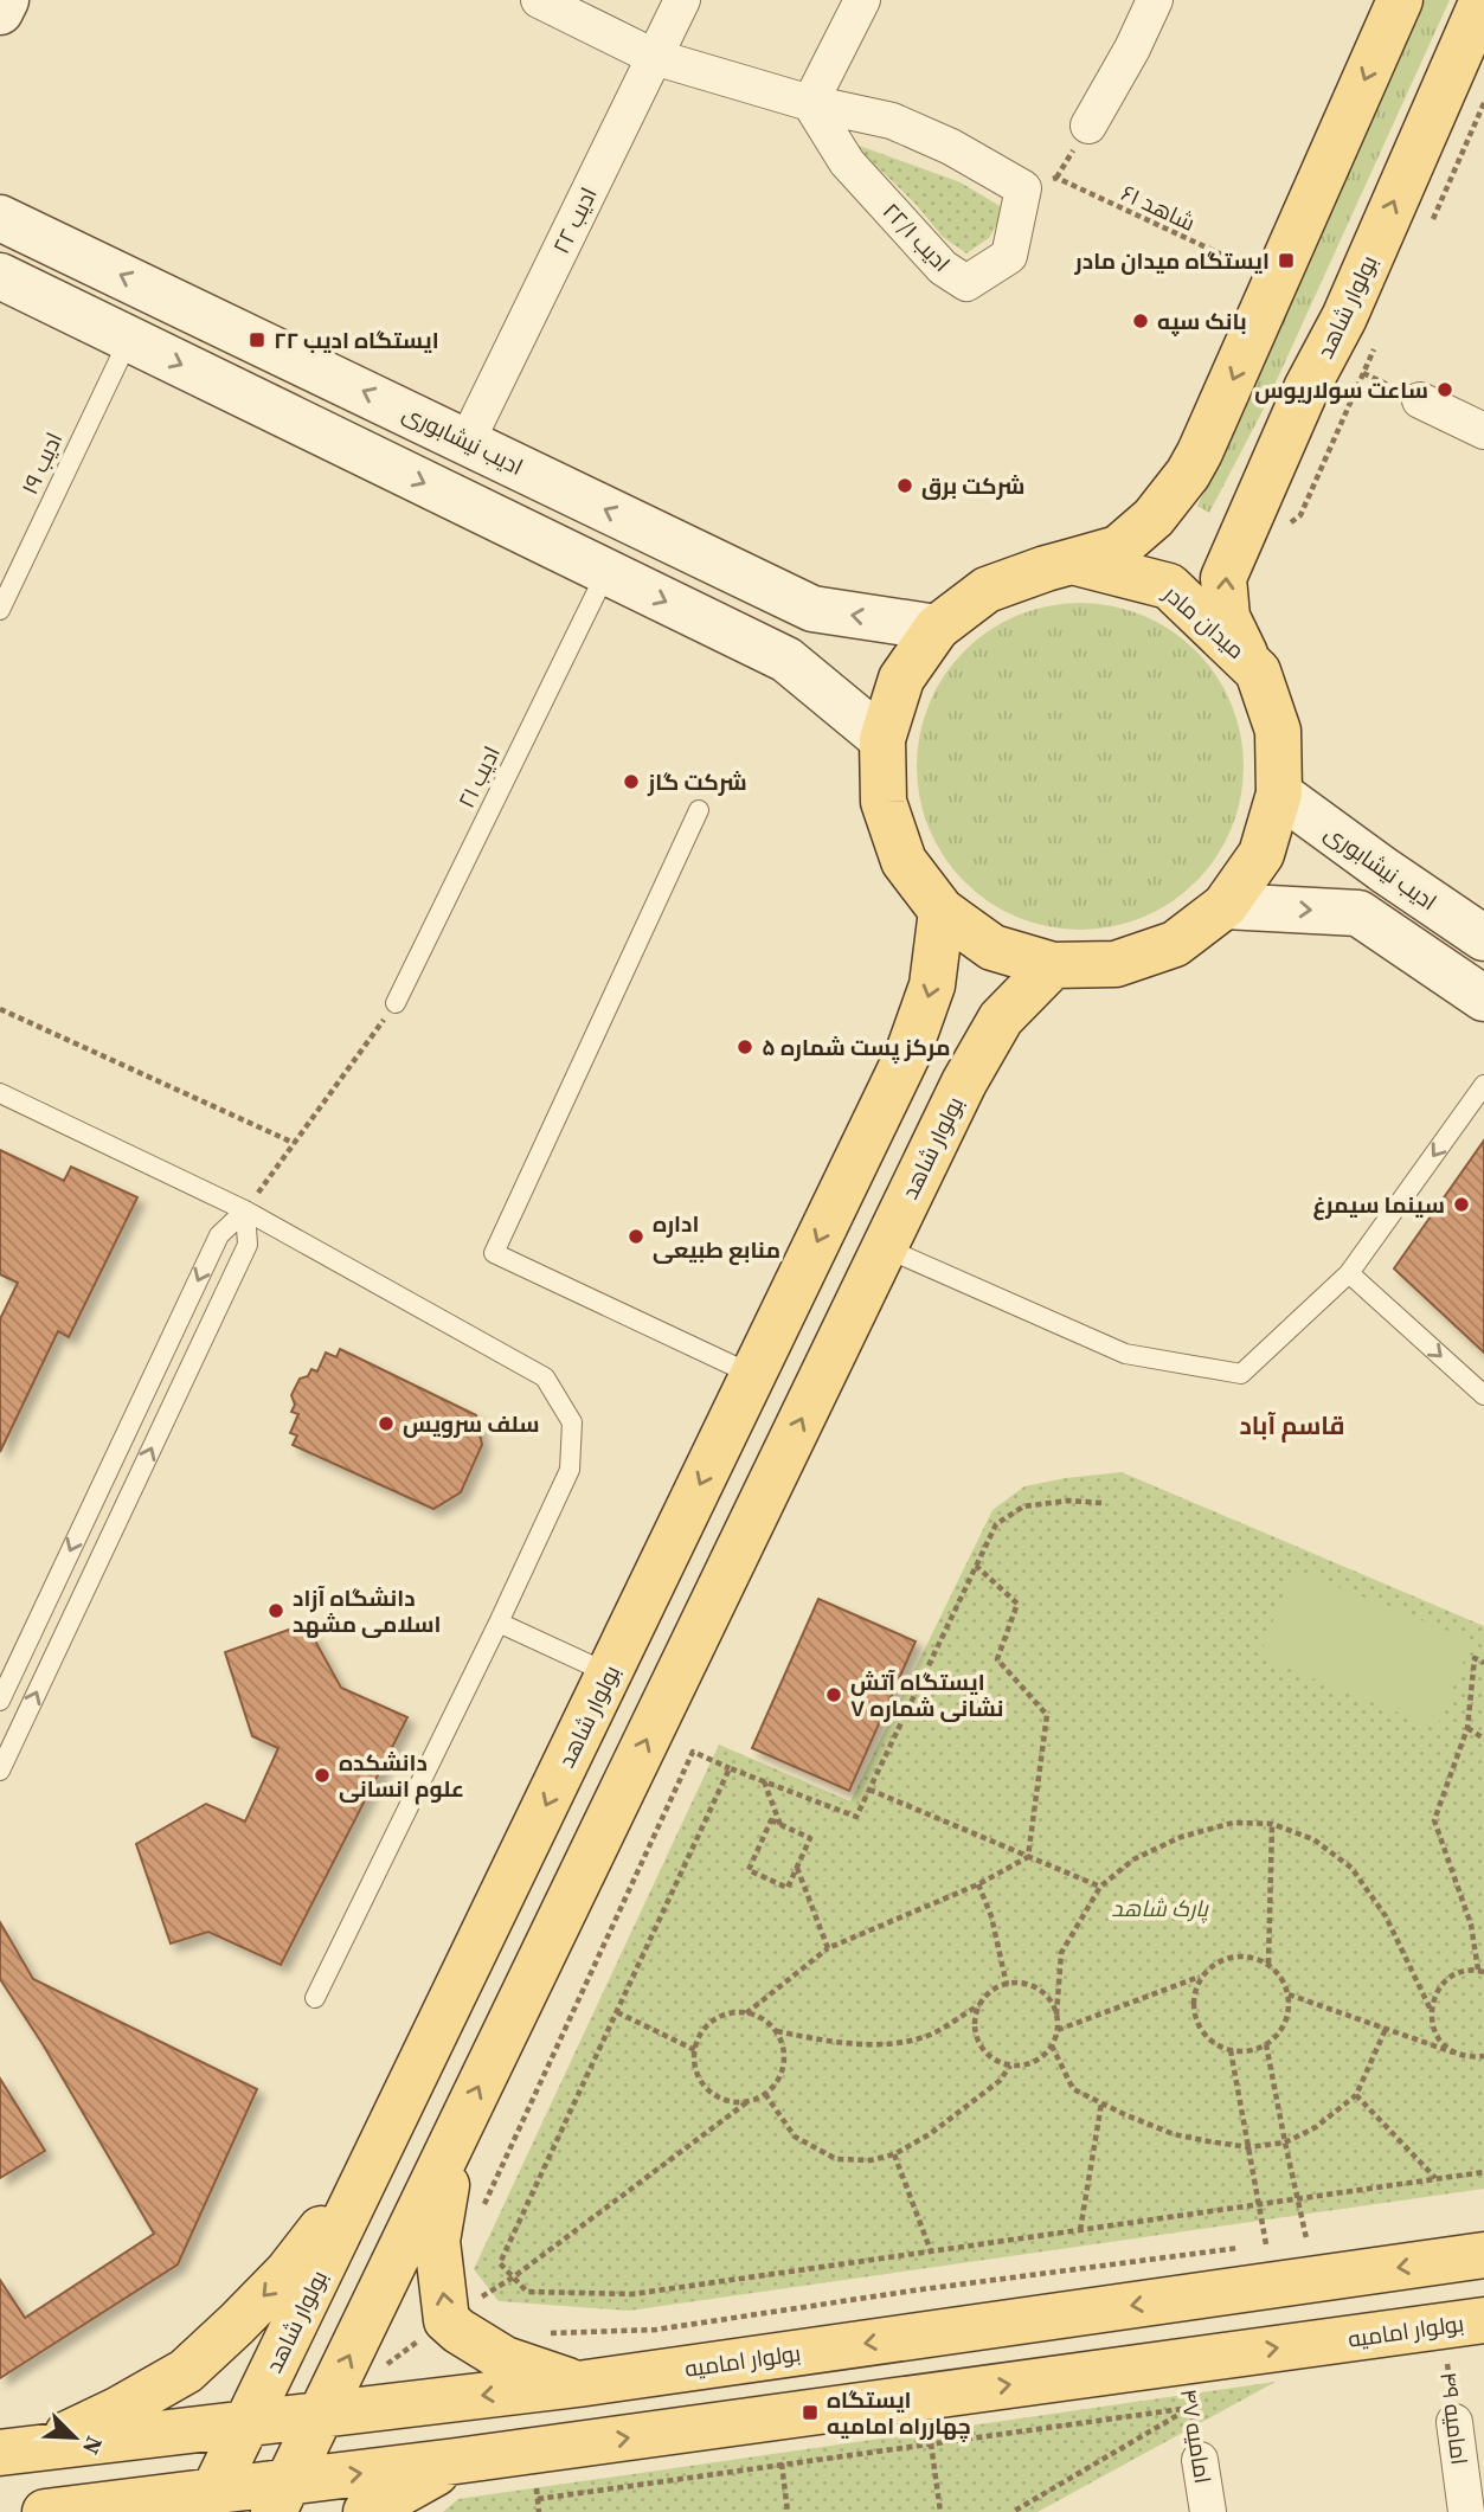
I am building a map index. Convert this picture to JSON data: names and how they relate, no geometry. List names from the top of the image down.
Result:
{
  "streets": {
    "main road": [
      "بولوار شاهد",
      "ادیب نیشابوری",
      "میدان مادر",
      "بولوار امامیه"
    ],
    "street": [
      "ادیب ۲۲",
      "ادیب ۲۲/۱",
      "امامیه ۴۹",
      "امامیه ۴۷"
    ],
    "lane": ["ادیب ۱۹", "ادیب ۲۱"],
    "path": ["شاهد ۶۱"]
  },
  "crossings": [
    ["شاهد ۶۱", "ادیب ۲۲/۱"],
    ["ادیب ۲۲", "ادیب نیشابوری"],
    ["بولوار شاهد", "میدان مادر"],
    ["بولوار شاهد", "بولوار امامیه"],
    ["ادیب نیشابوری", "میدان مادر"],
    ["بولوار امامیه", "امامیه ۴۹"],
    ["بولوار امامیه", "امامیه ۴۷"]
  ],
  "districts": ["قاسم آباد"],
  "parks": ["پارک شاهد"],
  "places": {
    "transit": ["ایستگاه میدان مادر", "ایستگاه ادیب ۲۲", "ایستگاه چهارراه امامیه"],
    "other": [
      "بانک سپه",
      "ساعت سولاریوس",
      "شرکت برق",
      "شرکت گاز",
      "مرکز پست شماره ۵",
      "سینما سیمرغ",
      "اداره منابع طبیعی",
      "سلف سرویس",
      "دانشگاه آزاد اسلامی مشهد",
      "ایستگاه آتش نشانی شماره ۷",
      "دانشکده علوم انسانی"
    ]
  },
  "north": "bottom right"
}
